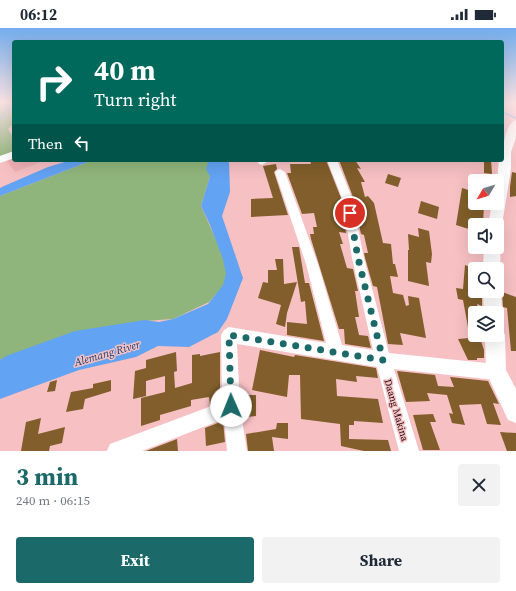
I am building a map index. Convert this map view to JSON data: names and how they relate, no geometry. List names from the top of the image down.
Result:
{
  "streets": {
    "street": ["Daang Makina"]
  },
  "water": ["Alemang River"],
  "north": "bottom left",
  "page": {
    "status": "06:12",
    "turn": ["40 m", "Turn right"],
    "then": "Then",
    "heading": ["3 min", "240 m · 06:15"],
    "buttons": ["Exit", "Share"]
  }
}
